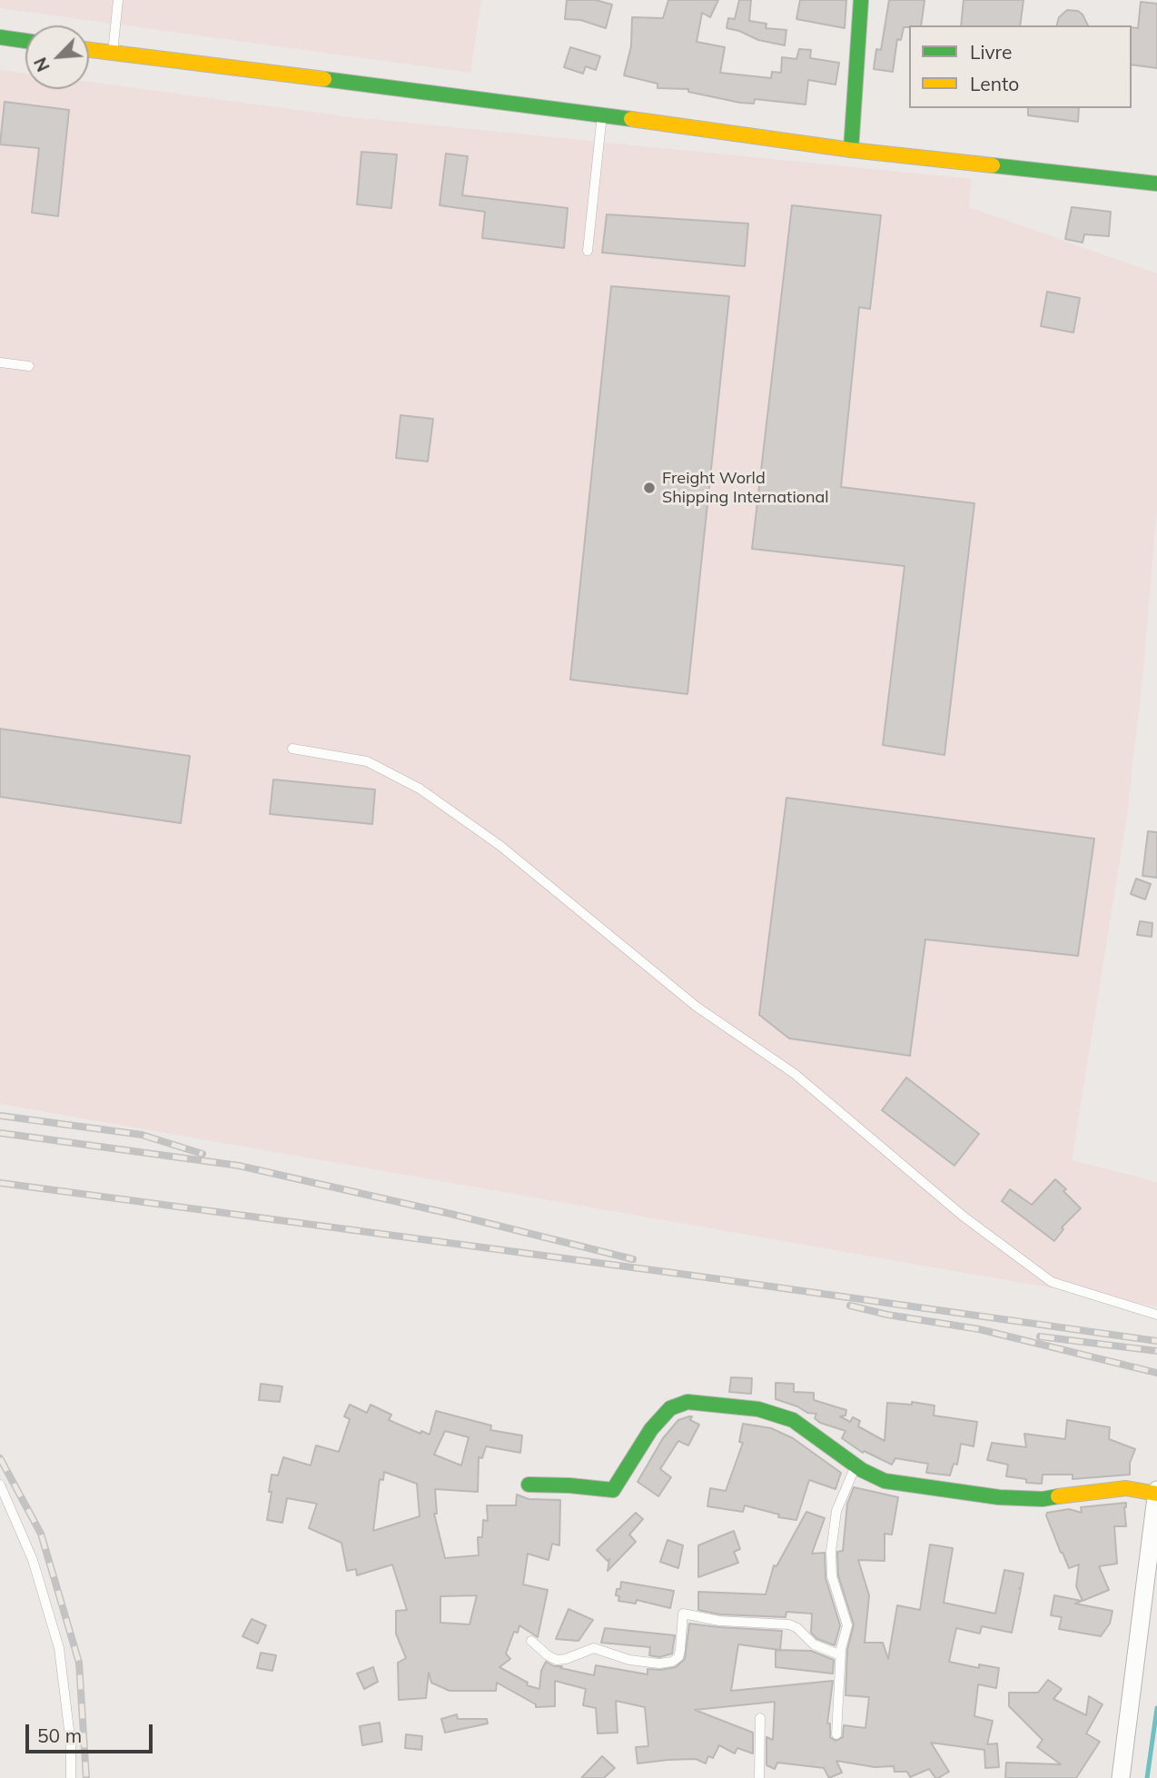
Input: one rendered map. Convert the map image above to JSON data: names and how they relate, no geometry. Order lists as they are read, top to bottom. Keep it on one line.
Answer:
{"places":["Freight World Shipping International"],"legend":["Livre","Lento"],"scale_bar":"50 m","north":"bottom left"}
